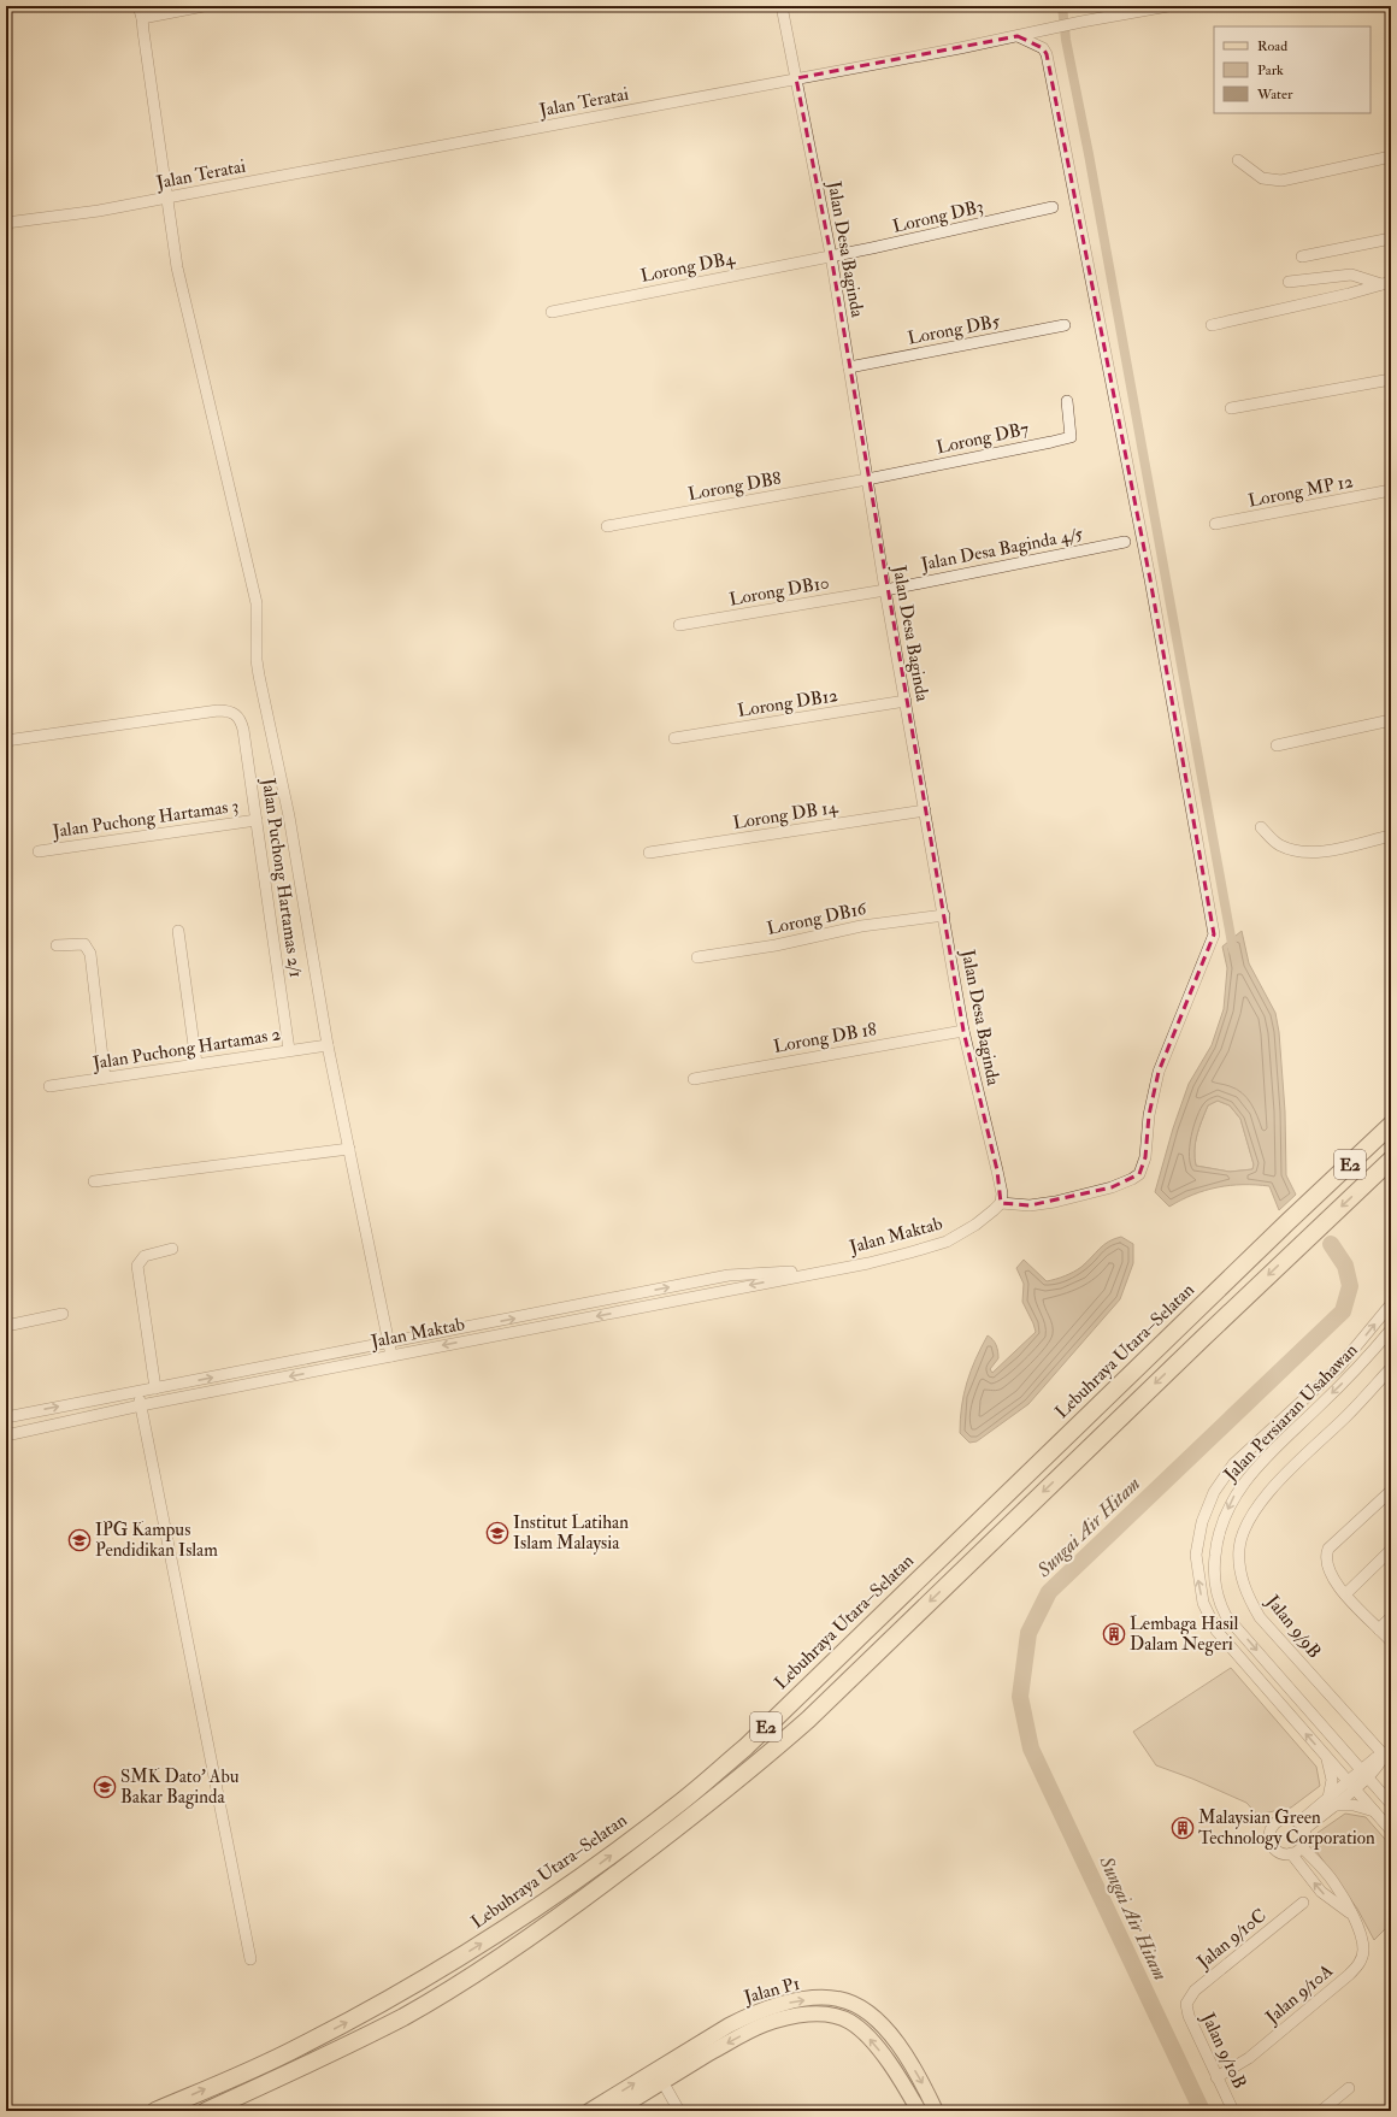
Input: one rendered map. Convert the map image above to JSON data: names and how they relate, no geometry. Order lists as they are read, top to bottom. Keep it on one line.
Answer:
{"streets":{"highway":["E2","Lebuhraya Utara–Selatan"],"main road":["Jalan P1"],"street":["Jalan Teratai","Lorong DB3","Jalan Desa Baginda","Lorong DB4","Lorong DB5","Lorong DB7","Lorong DB8","Lorong MP 12","Jalan Desa Baginda 4/5","Lorong DB10","Lorong DB12","Lorong DB 14","Jalan Puchong Hartamas 3","Jalan Puchong Hartamas 2/1","Lorong DB16","Lorong DB 18","Jalan Puchong Hartamas 2","Jalan Maktab","Jalan Persiaran Usahawan","Jalan 9/9B","Jalan 9/10C","Jalan 9/10A","Jalan 9/10B"]},"crossings":[["Jalan Teratai","Jalan Desa Baginda"],["Lorong DB3","Jalan Desa Baginda"],["Lorong DB3","Lorong DB4"],["Jalan Desa Baginda","Lorong DB4"],["Jalan Desa Baginda","Lorong DB5"],["Jalan Desa Baginda","Lorong DB7"],["Jalan Desa Baginda","Lorong DB8"],["Jalan Desa Baginda","Jalan Desa Baginda 4/5"],["Jalan Desa Baginda","Lorong DB10"],["Jalan Desa Baginda","Lorong DB12"],["Jalan Desa Baginda","Lorong DB 14"],["Jalan Desa Baginda","Lorong DB16"],["Jalan Desa Baginda","Lorong DB 18"],["Jalan Desa Baginda","Jalan Maktab"],["Lorong DB7","Lorong DB8"],["Jalan Desa Baginda 4/5","Lorong DB10"],["Jalan Puchong Hartamas 3","Jalan Puchong Hartamas 2/1"],["Jalan Puchong Hartamas 2/1","Jalan Puchong Hartamas 2"],["Jalan 9/10C","Jalan 9/10B"],["Jalan 9/10A","Jalan 9/10B"]],"water":["Sungai Air Hitam"],"places":{"school or university":["Institut Latihan Islam Malaysia","IPG Kampus Pendidikan Islam","SMK Dato’ Abu Bakar Baginda"],"building":["Lembaga Hasil Dalam Negeri","Malaysian Green Technology Corporation"]},"legend":["Road","Park","Water"]}
